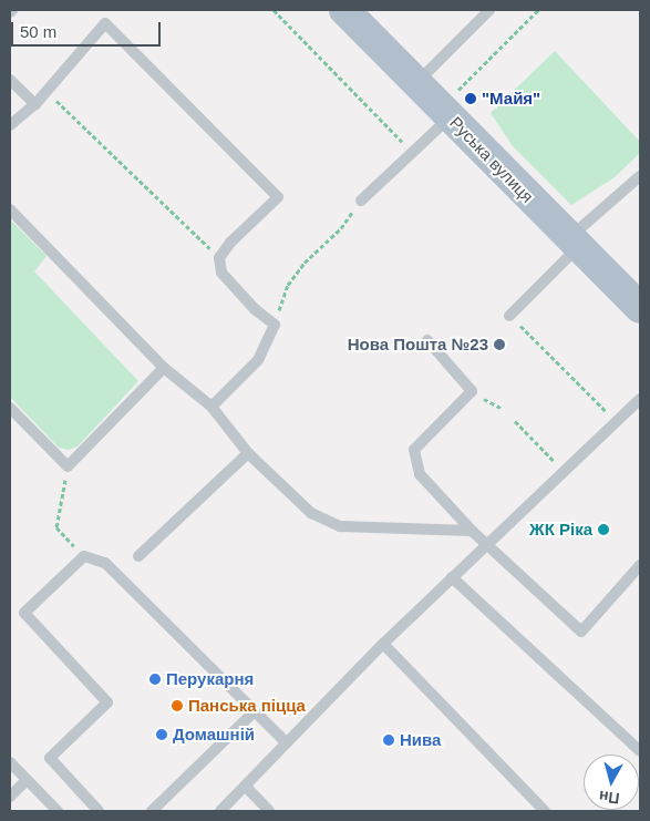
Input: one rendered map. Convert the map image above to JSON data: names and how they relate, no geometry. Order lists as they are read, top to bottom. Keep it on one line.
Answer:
{"streets":{"main road":["Руська вулиця"]},"places":["\"Майя\"","Нова Пошта №23","ЖК Ріка","Перукарня","Панська пiцца","Домашній","Нива"],"scale_bar":"50 m","north":"bottom"}
